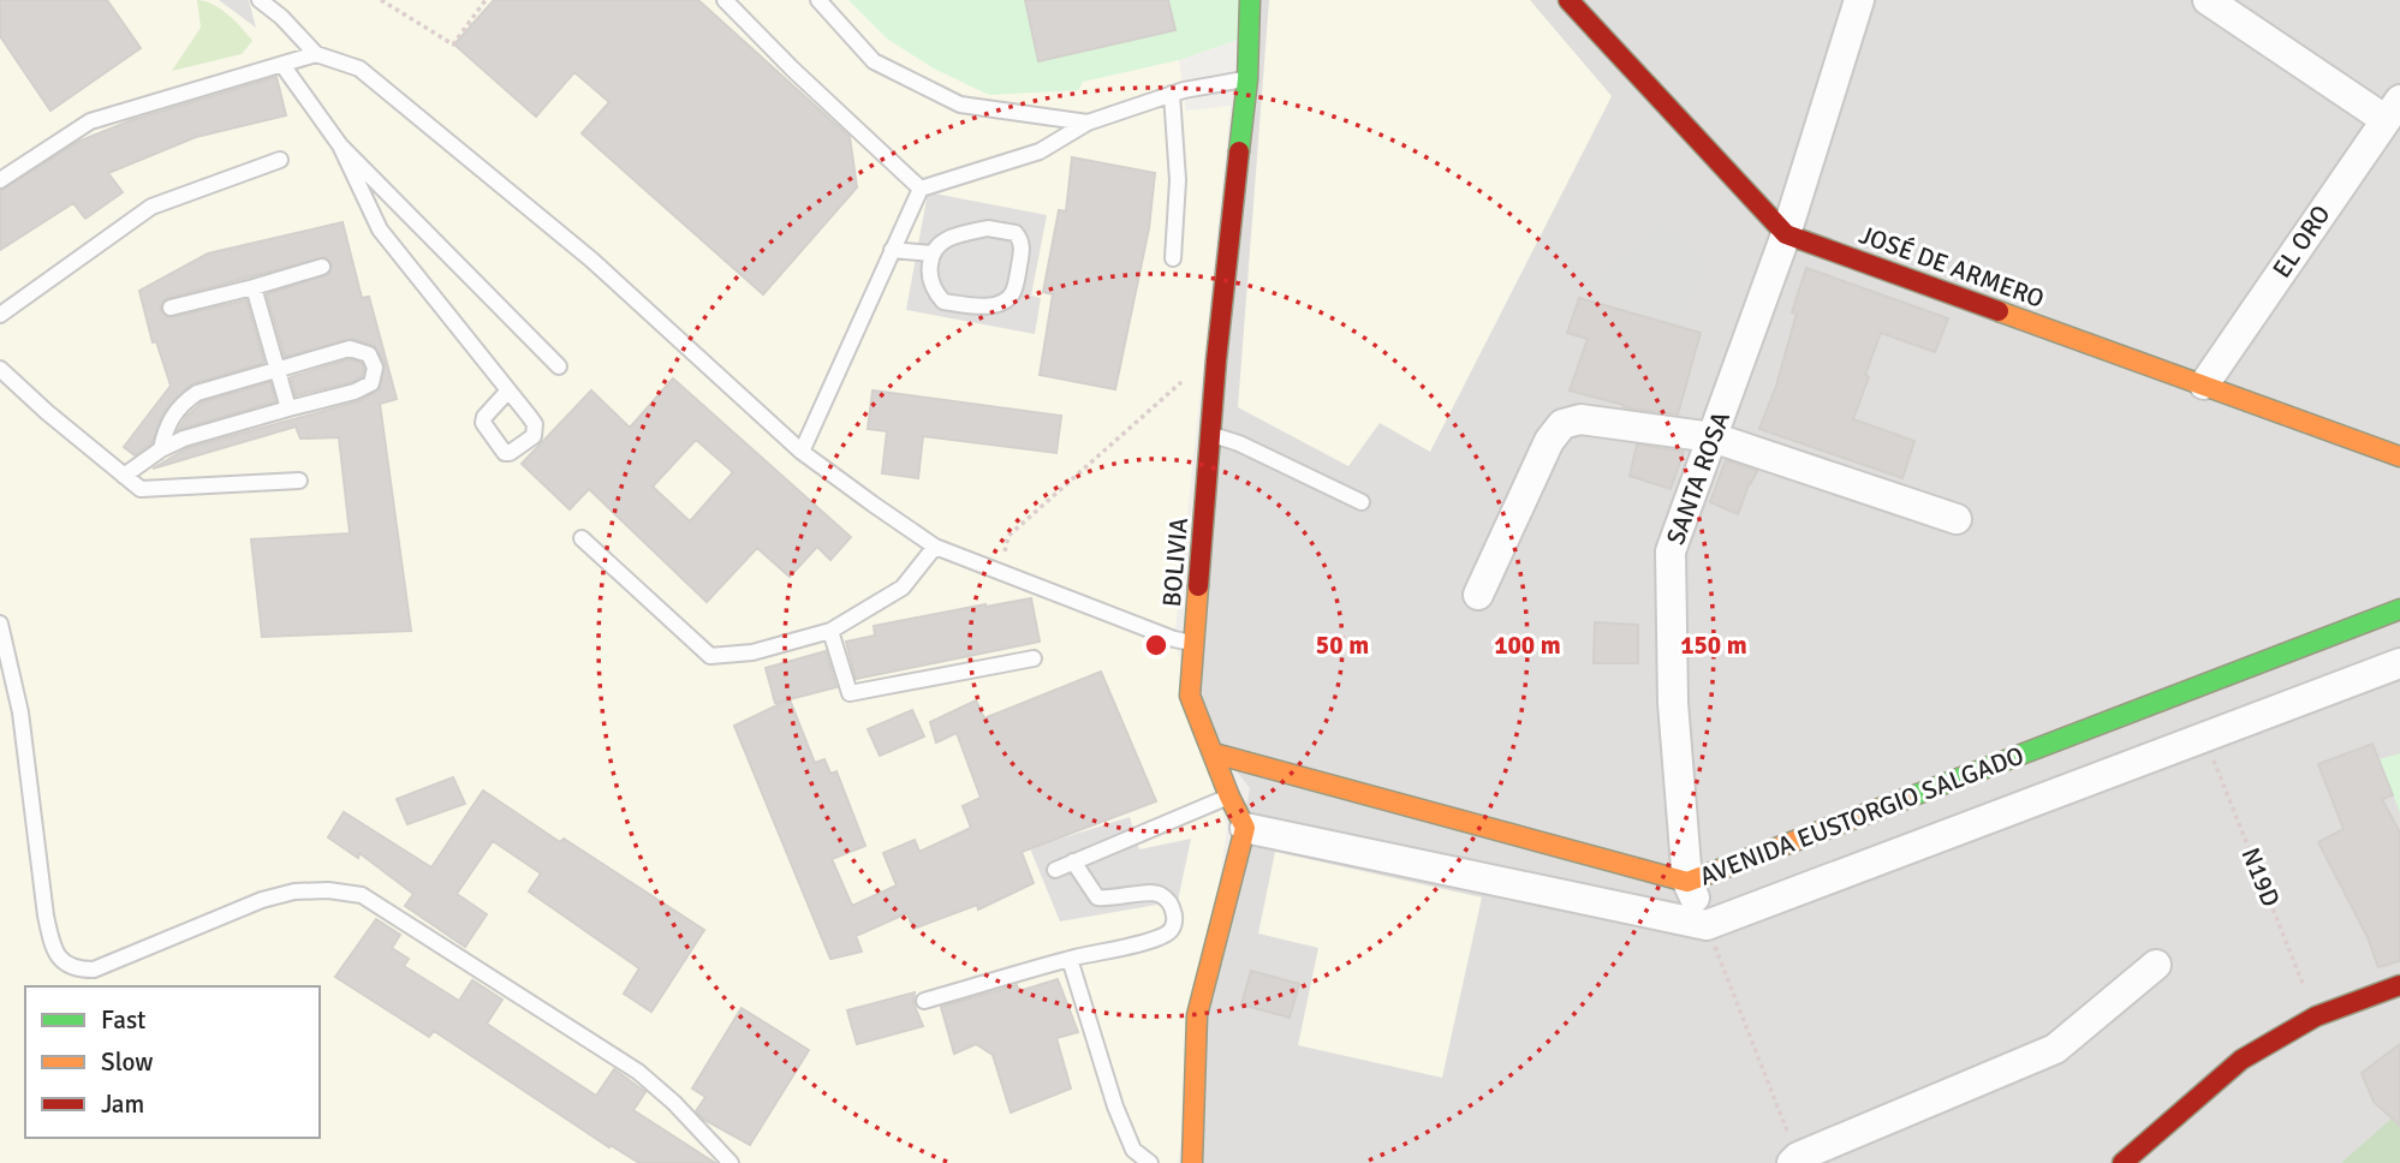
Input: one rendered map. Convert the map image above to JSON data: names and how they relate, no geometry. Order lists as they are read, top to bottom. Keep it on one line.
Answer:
{"streets":{"street":["EL ORO","JOSÉ DE ARMERO","SANTA ROSA","BOLIVIA","AVENIDA EUSTORGIO SALGADO"],"path":["N19D"]},"crossings":[["EL ORO","JOSÉ DE ARMERO"],["JOSÉ DE ARMERO","SANTA ROSA"],["SANTA ROSA","AVENIDA EUSTORGIO SALGADO"],["BOLIVIA","AVENIDA EUSTORGIO SALGADO"],["AVENIDA EUSTORGIO SALGADO","N19D"]],"legend":["Fast","Slow","Jam"],"rings":["50 m","100 m","150 m"]}
